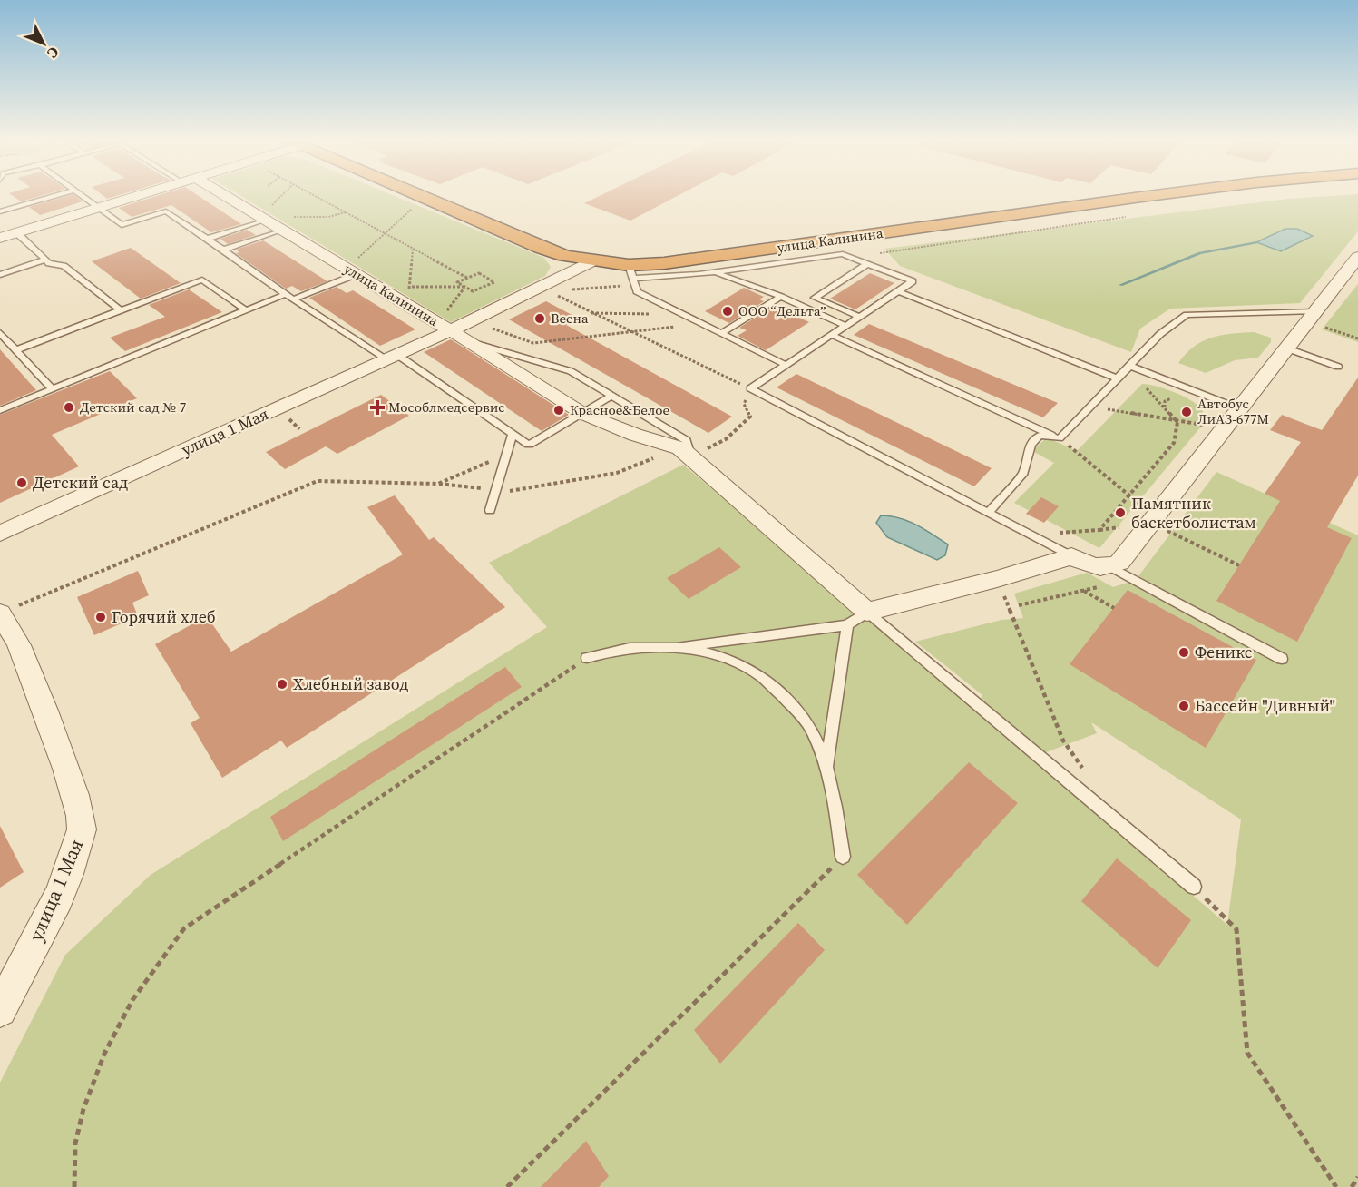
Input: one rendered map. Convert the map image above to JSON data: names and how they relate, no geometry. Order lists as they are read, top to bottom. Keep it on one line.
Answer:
{"streets":{"highway":["улица Калинина"],"street":["улица 1 Мая"]},"crossings":[["улица Калинина","улица 1 Мая"]],"places":{"other":["ООО “Дельта”","Весна","Детский сад № 7","Красное&Белое","Автобус ЛиАЗ-677М","Детский сад","Памятник баскетболистам","Горячий хлеб","Феникс","Хлебный завод","Бассейн \"Дивный\""],"health":["Мособлмедсервис"]},"north":"bottom right"}
